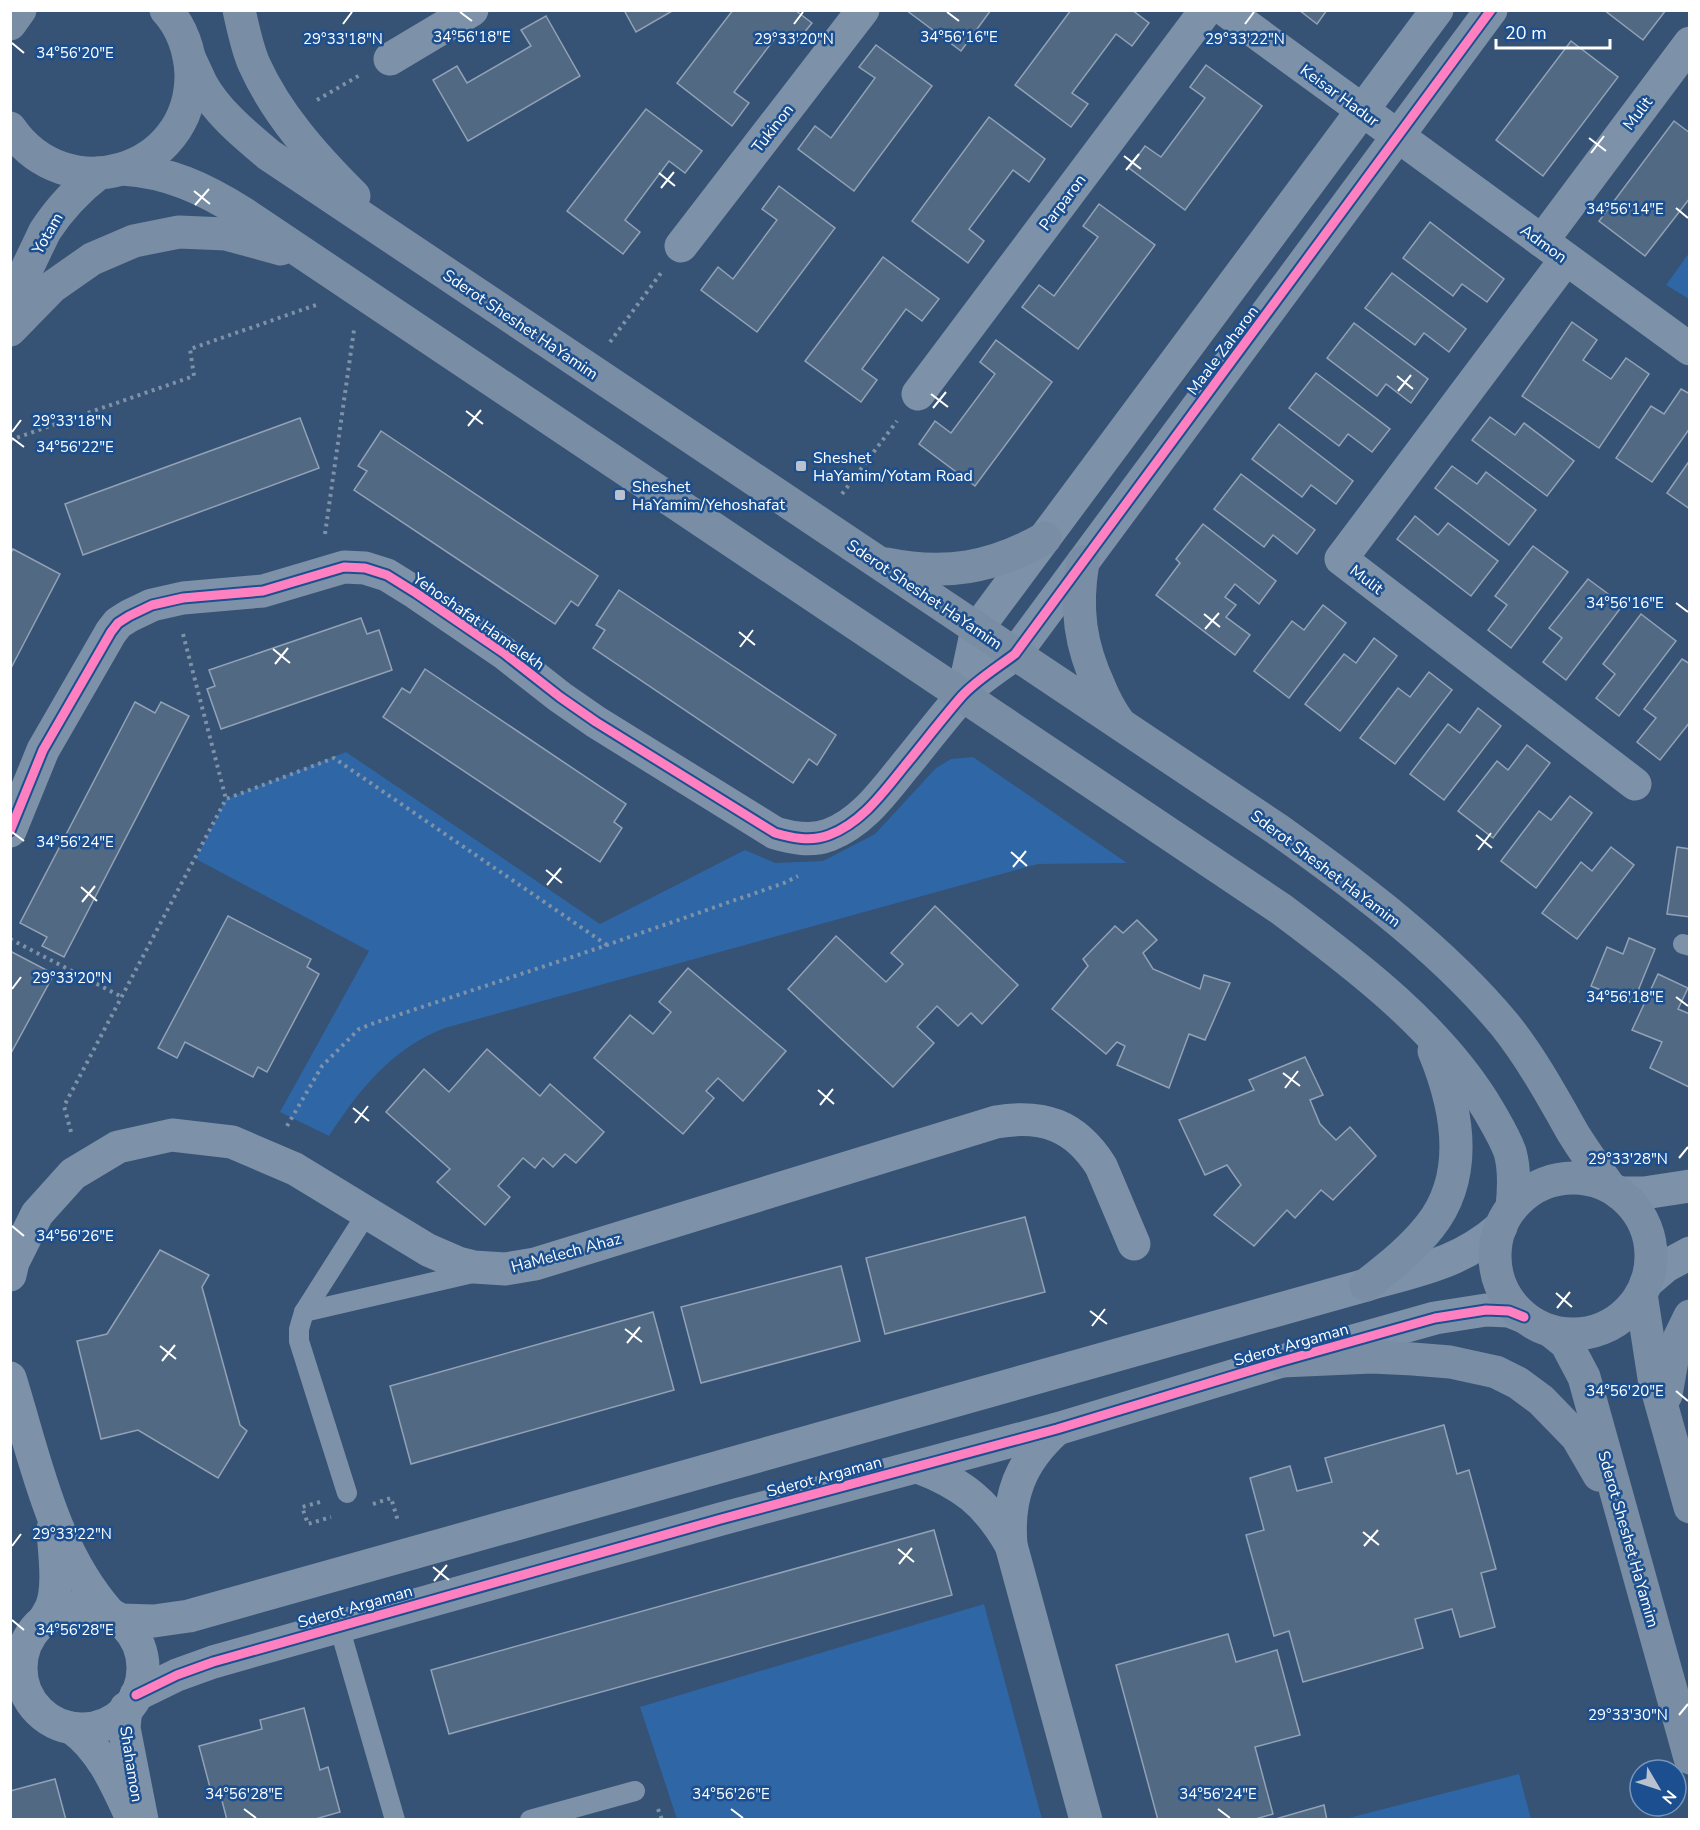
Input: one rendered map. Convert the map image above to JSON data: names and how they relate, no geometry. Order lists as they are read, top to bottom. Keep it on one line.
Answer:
{"streets":{"main road":["Yotam","Sderot Sheshet HaYamim"],"street":["Keisar Hadur","Mulit","Tukinon","Parparon","Admon","Maale Zaharon","Yehoshafat Hamelekh","HaMelech Ahaz","Sderot Argaman","Shahamon"]},"crossings":[["Keisar Hadur","Admon"],["Keisar Hadur","Maale Zaharon"],["Mulit","Admon"],["Yotam","Sderot Sheshet HaYamim"],["Admon","Maale Zaharon"],["Sderot Sheshet HaYamim","Maale Zaharon"],["Sderot Sheshet HaYamim","Sderot Argaman"],["Maale Zaharon","Yehoshafat Hamelekh"],["Sderot Argaman","Shahamon"]],"places":{"transit":["Sheshet HaYamim/Yotam Road","Sheshet HaYamim/Yehoshafat"]},"scale_bar":"20 m","north":"bottom right","coordinates":["34°56'18\"E","34°56'16\"E","29°33'18\"N","29°33'20\"N","29°33'22\"N","34°56'20\"E","34°56'14\"E","34°56'22\"E","34°56'24\"E","29°33'28\"N","34°56'26\"E","34°56'28\"E","29°33'30\"N"]}
